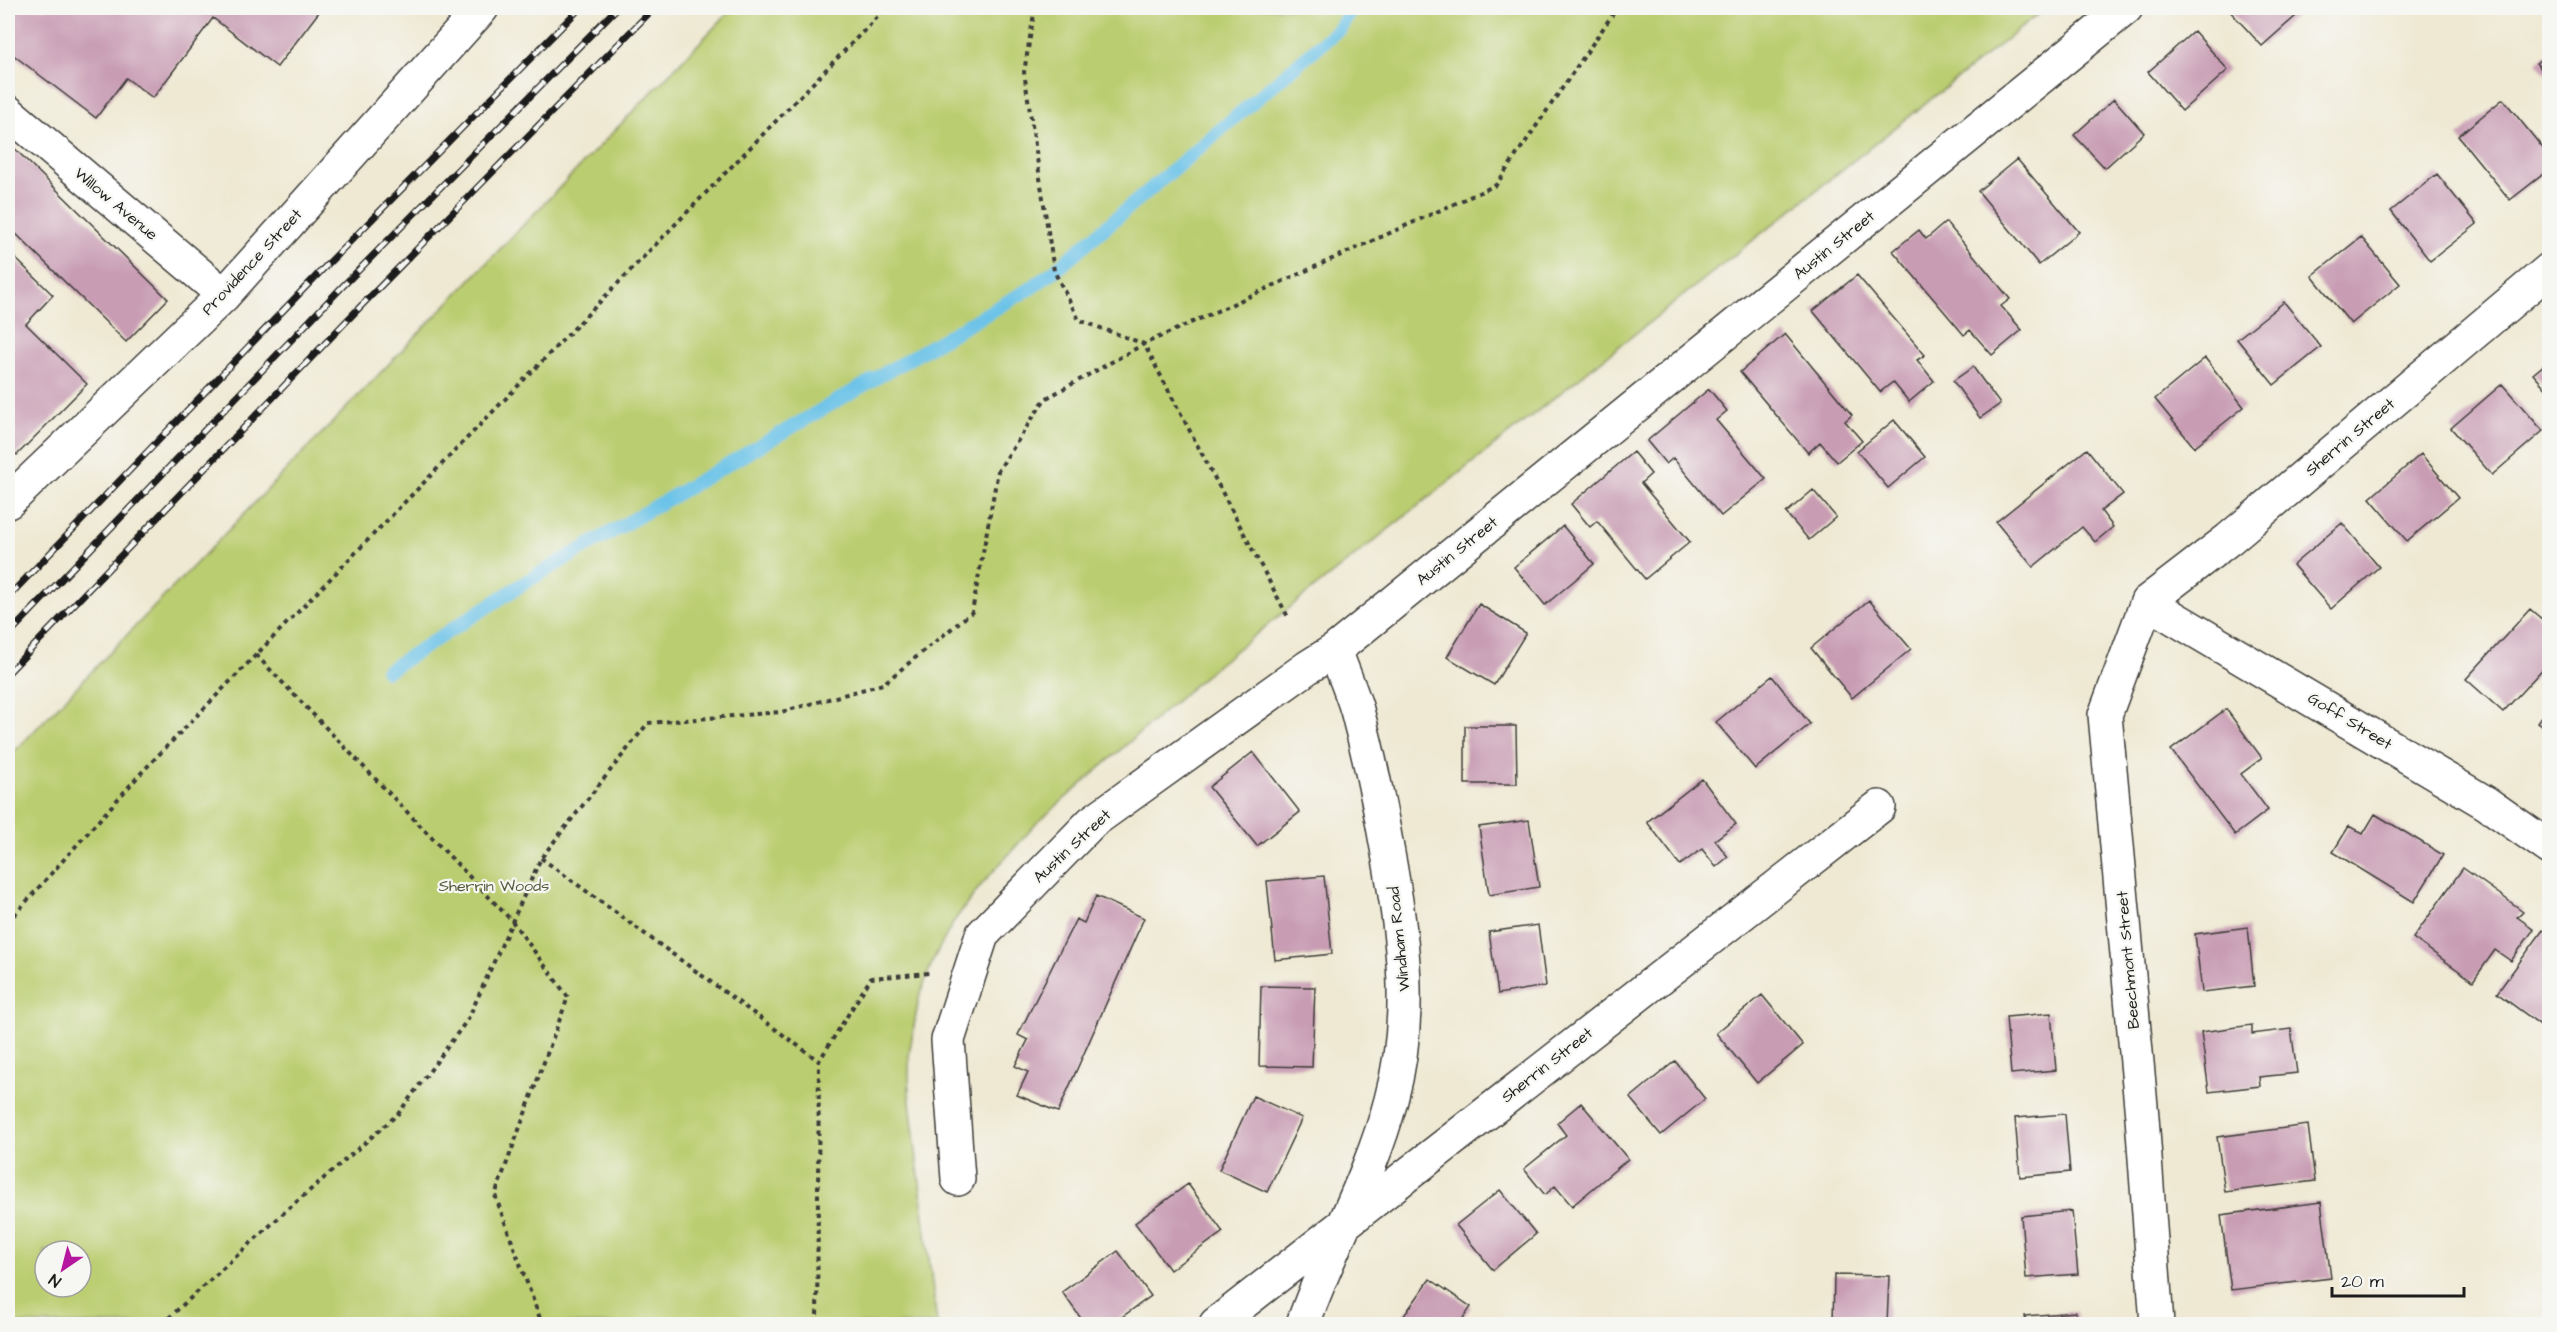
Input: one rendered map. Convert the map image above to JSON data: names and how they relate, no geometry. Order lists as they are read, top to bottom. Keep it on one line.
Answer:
{"streets":{"street":["Willow Avenue","Austin Street","Providence Street","Sherrin Street","Goff Street","Windham Road","Beechmont Street"]},"crossings":[["Willow Avenue","Providence Street"],["Austin Street","Windham Road"],["Sherrin Street","Goff Street"],["Sherrin Street","Windham Road"],["Sherrin Street","Beechmont Street"],["Goff Street","Beechmont Street"]],"parks":["Sherrin Woods"],"scale_bar":"20 m","north":"bottom left"}
